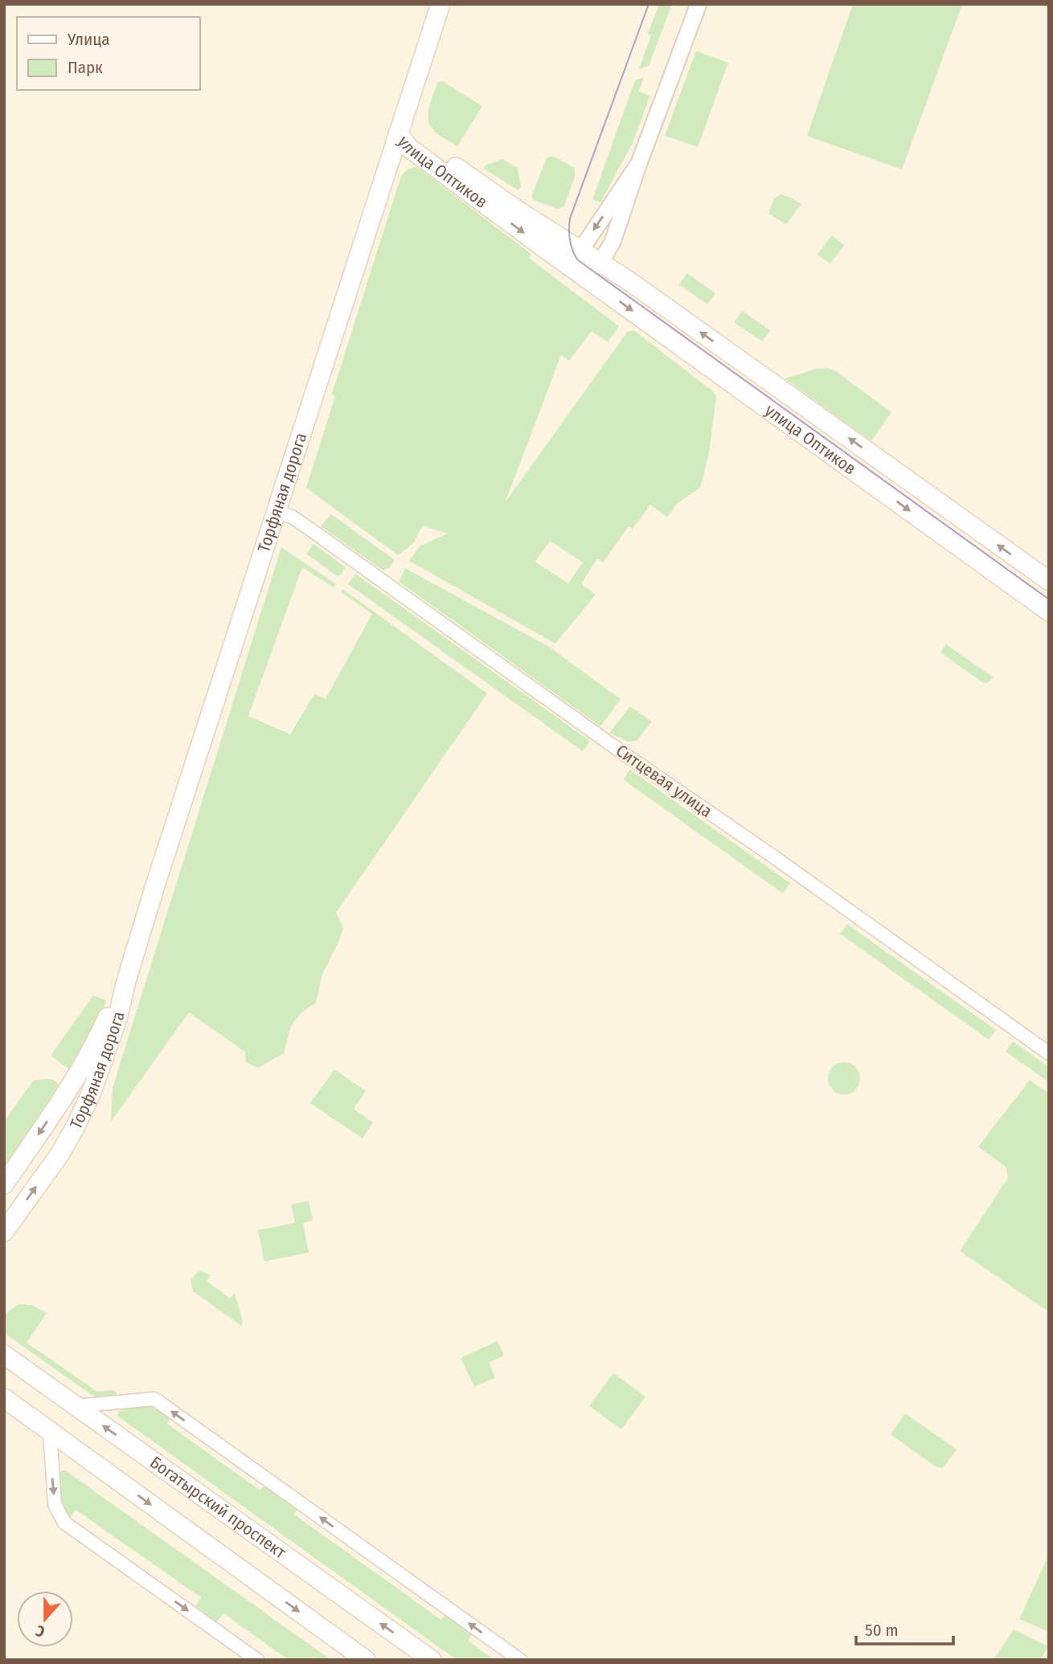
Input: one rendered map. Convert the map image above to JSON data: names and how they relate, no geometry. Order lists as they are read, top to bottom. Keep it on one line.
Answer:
{"streets":{"main road":["улица Оптиков","Торфяная дорога","Богатырский проспект"],"street":["Ситцевая улица"]},"crossings":[["улица Оптиков","Торфяная дорога"],["Торфяная дорога","Ситцевая улица"]],"legend":["Улица","Парк"],"scale_bar":"50 m","north":"bottom"}
